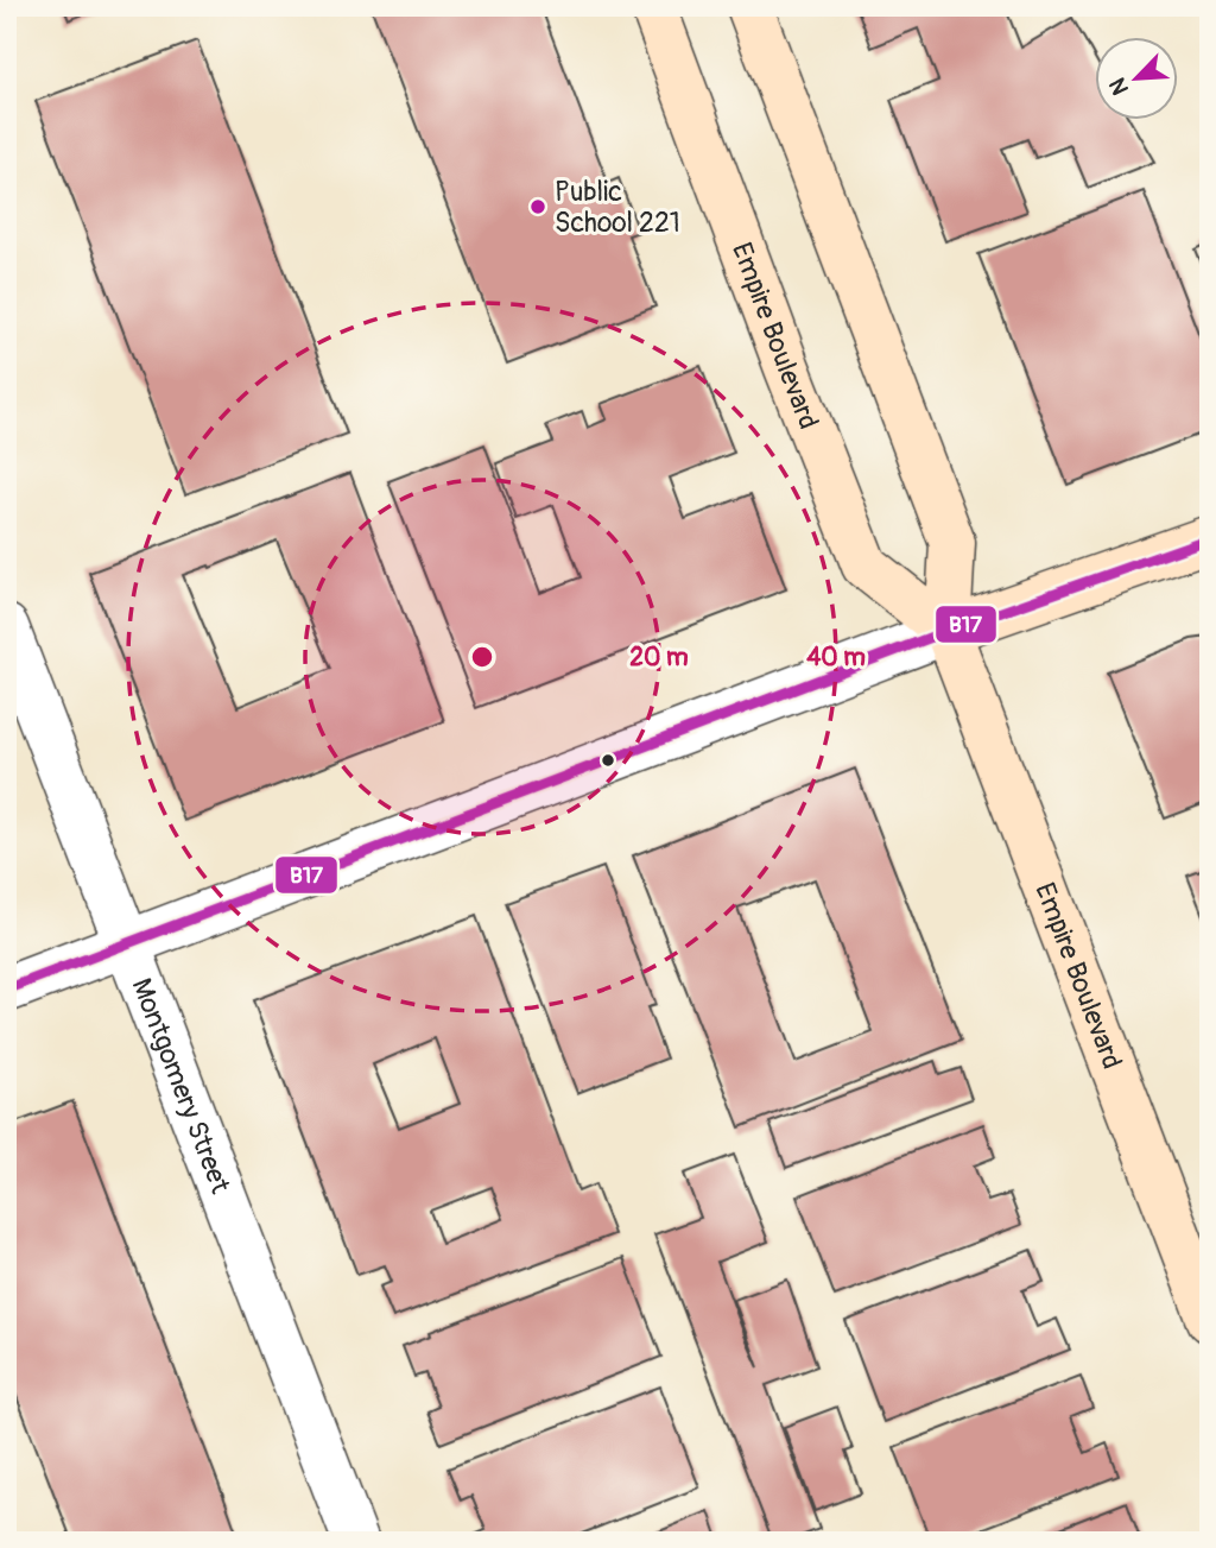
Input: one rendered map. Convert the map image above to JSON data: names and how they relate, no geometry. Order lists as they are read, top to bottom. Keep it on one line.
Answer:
{"streets":{"main road":["Empire Boulevard"],"street":["Montgomery Street"]},"places":["Public School 221"],"lines":["transit line B17"],"north":"bottom left","rings":["20 m","40 m"]}
